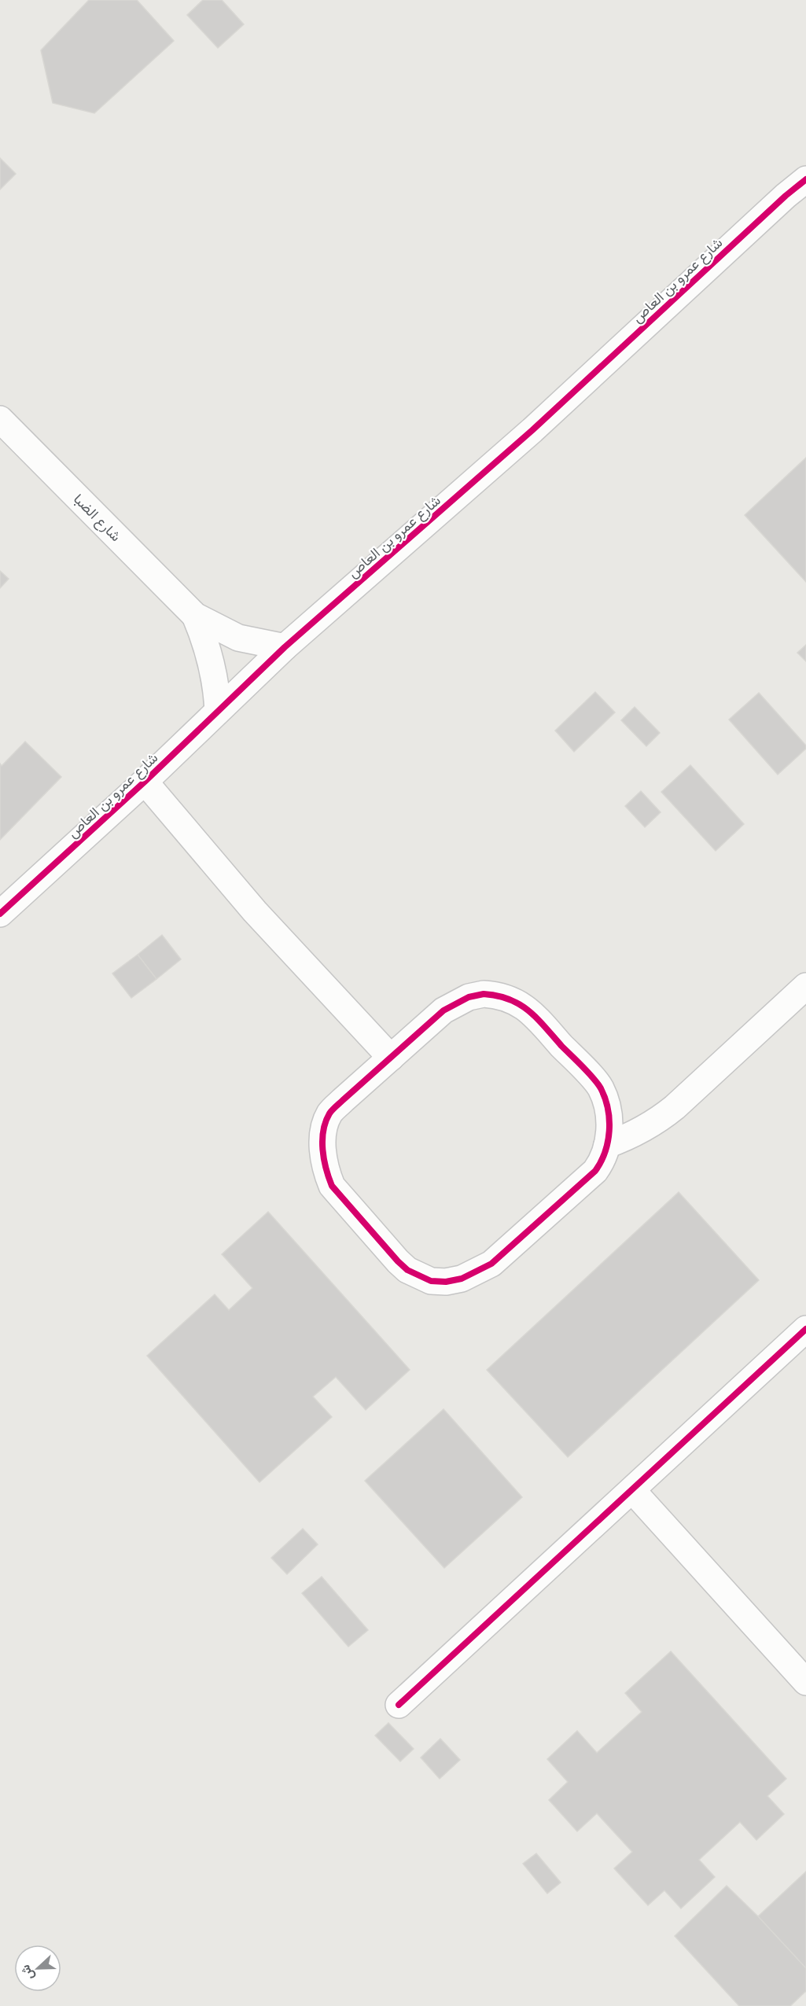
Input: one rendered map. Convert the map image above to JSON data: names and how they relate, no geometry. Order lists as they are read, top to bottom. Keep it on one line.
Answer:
{"streets":{"street":["شارع عمرو بن العاص","شارع الضبا"]},"crossings":[["شارع عمرو بن العاص","شارع الضبا"]],"north":"left"}
